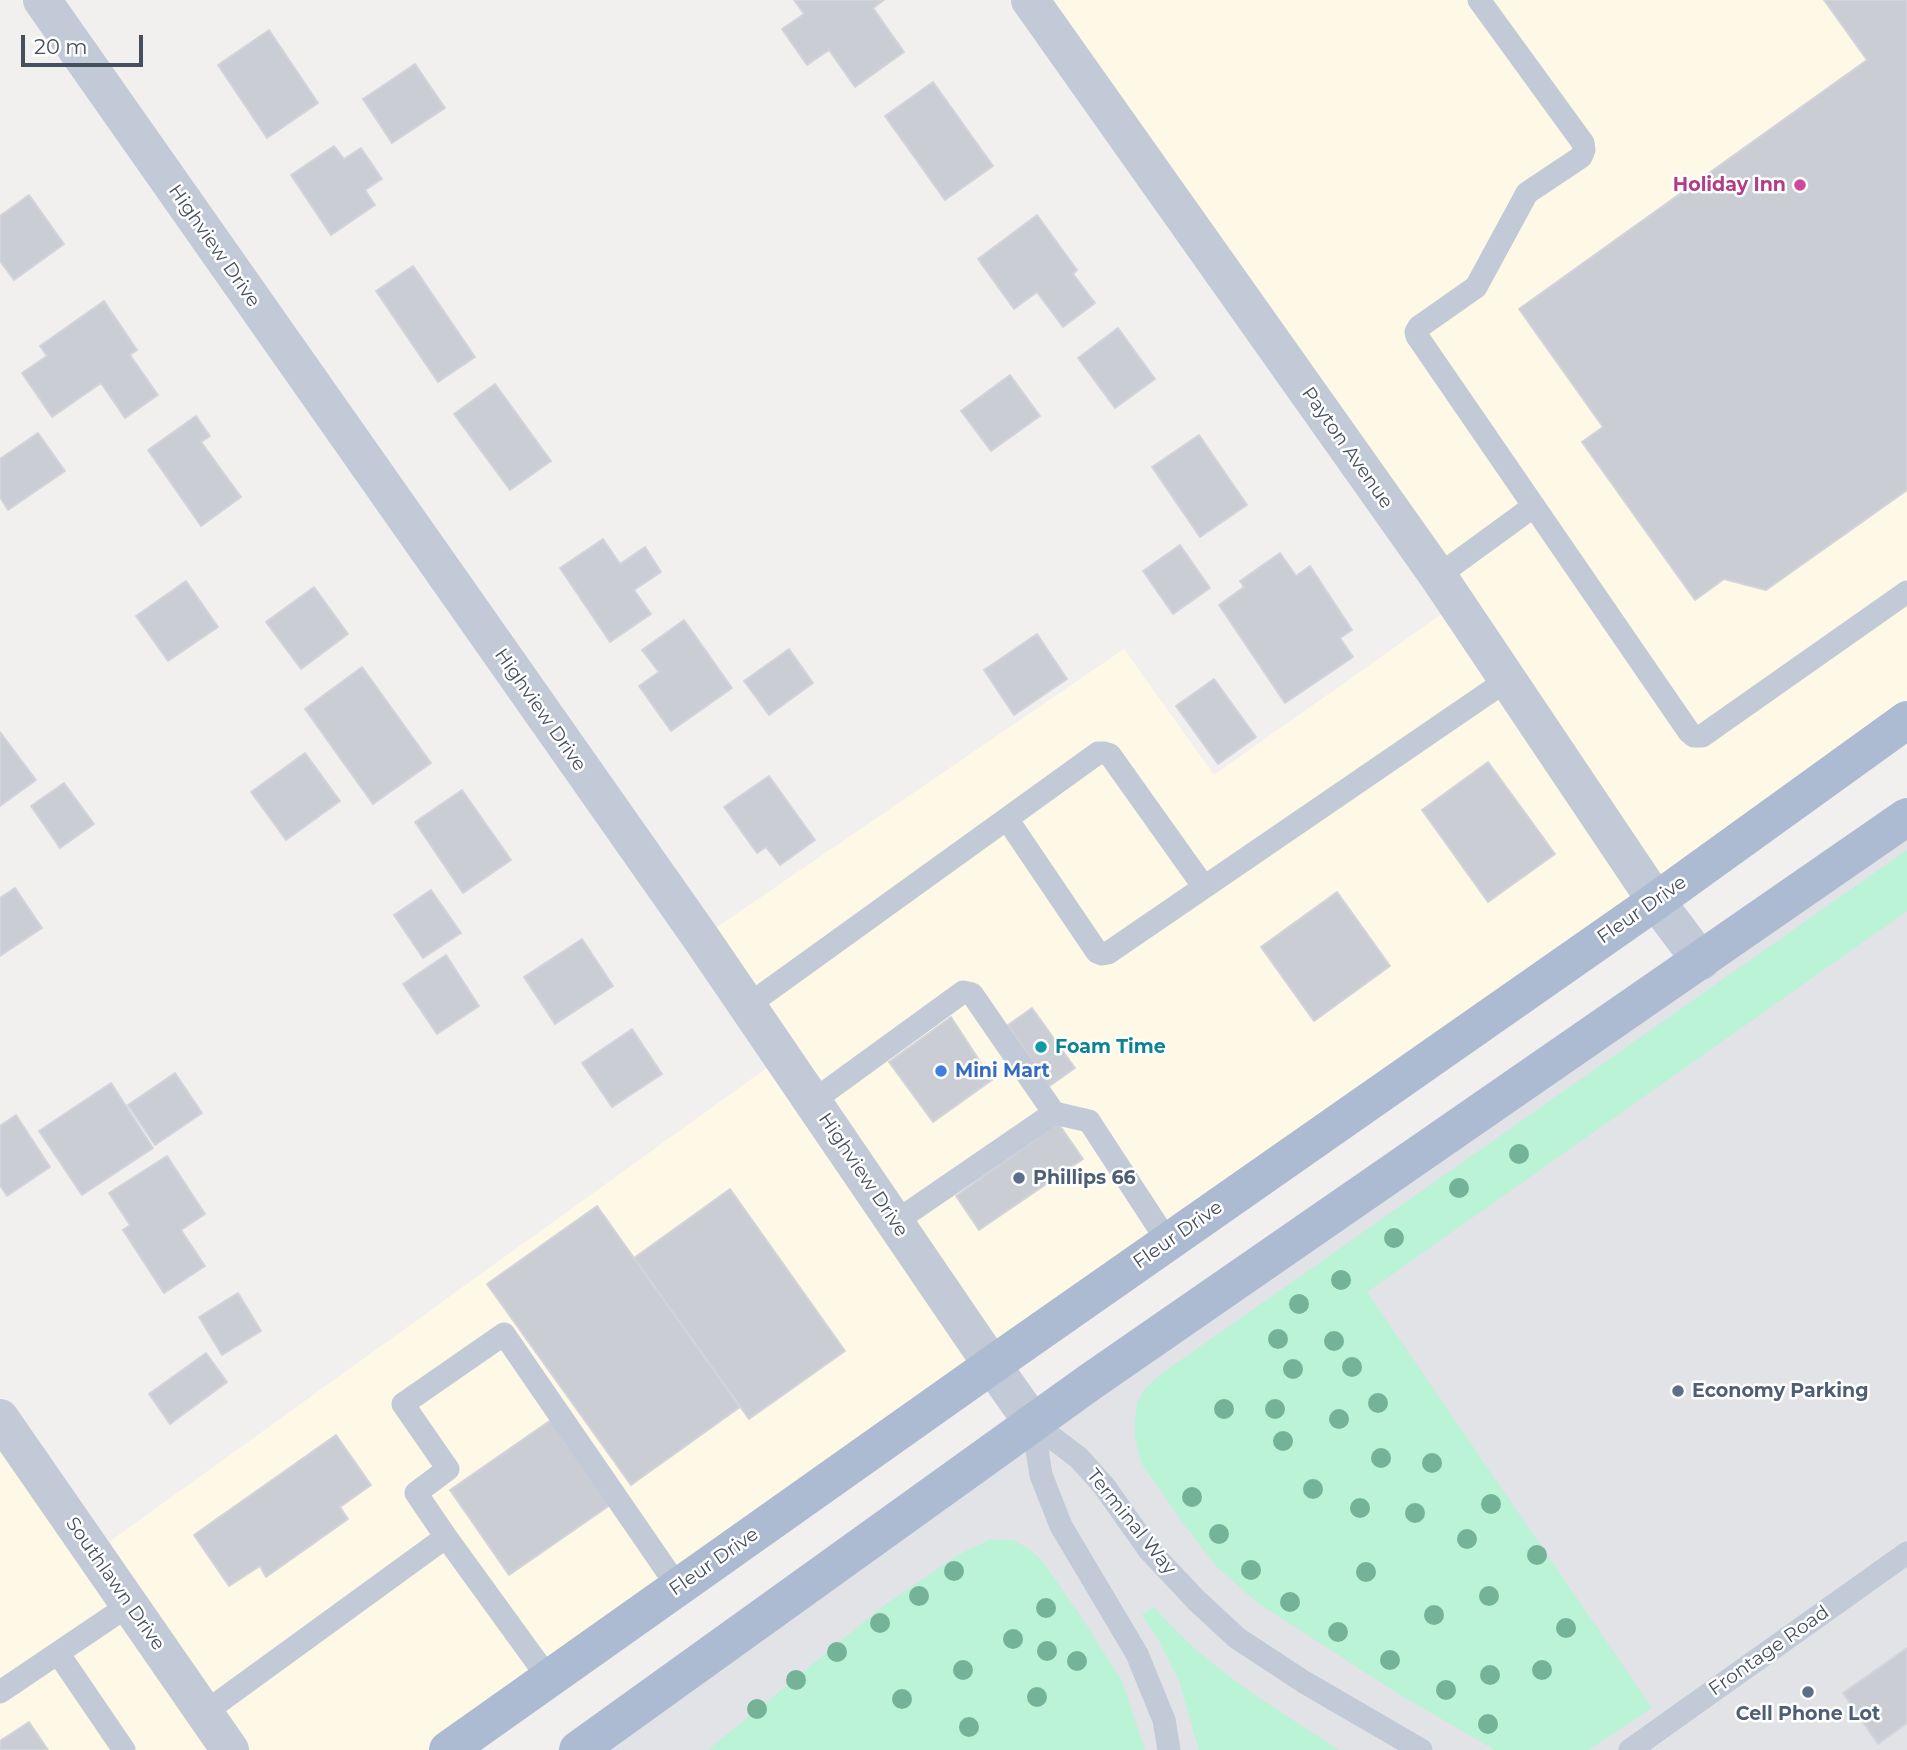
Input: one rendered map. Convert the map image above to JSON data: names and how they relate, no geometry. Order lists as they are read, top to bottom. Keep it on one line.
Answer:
{"streets":{"main road":["Fleur Drive"],"street":["Highview Drive","Payton Avenue","Southlawn Drive"],"lane":["Terminal Way","Frontage Road"]},"crossings":[["Highview Drive","Fleur Drive"],["Highview Drive","Terminal Way"],["Payton Avenue","Fleur Drive"]],"places":["Holiday Inn","Foam Time","Mini Mart","Phillips 66","Economy Parking","Cell Phone Lot"],"scale_bar":"20 m"}
